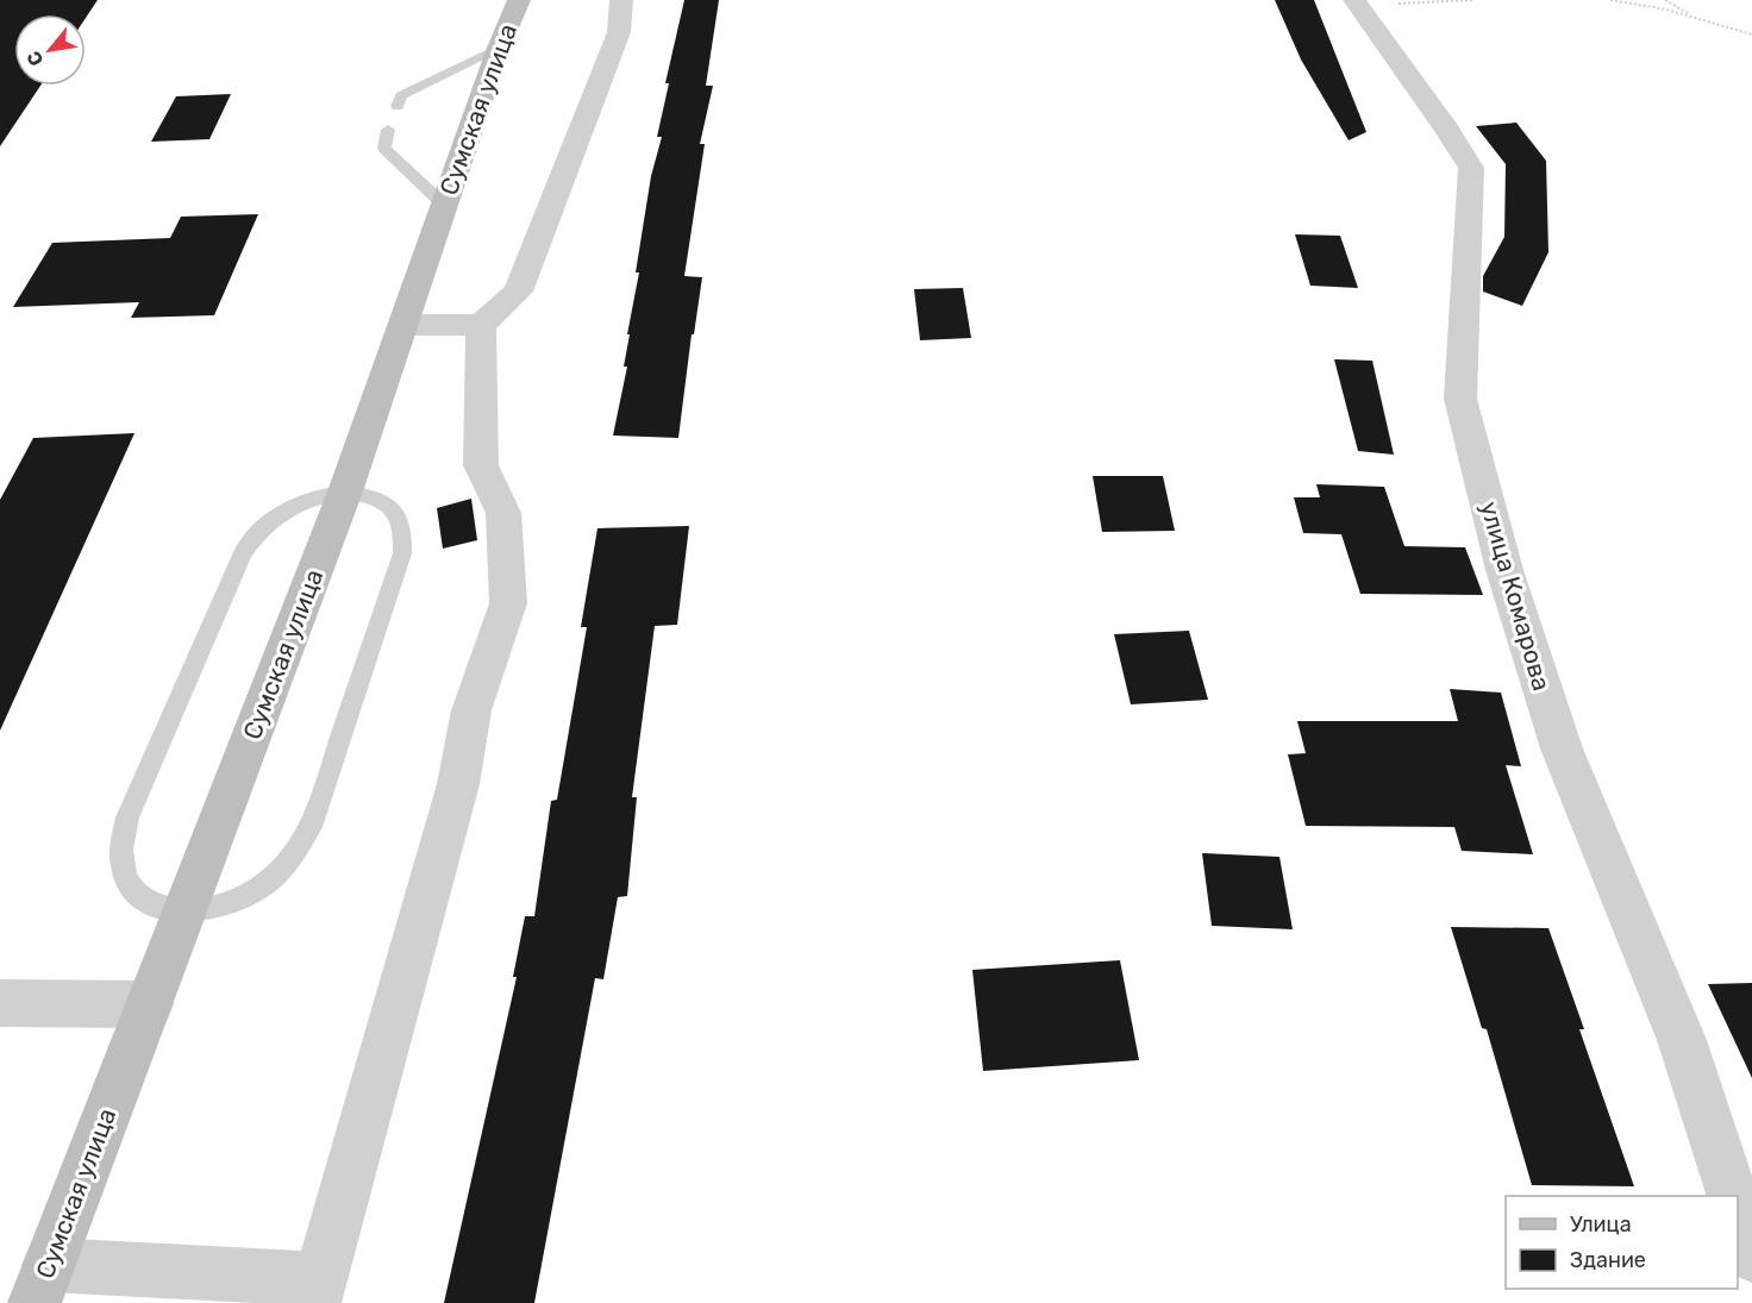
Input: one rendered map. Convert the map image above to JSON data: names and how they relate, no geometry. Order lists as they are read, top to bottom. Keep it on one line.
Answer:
{"streets":{"main road":["Сумская улица"],"street":["улица Комарова"]},"legend":["Улица","Здание"],"north":"bottom left"}
